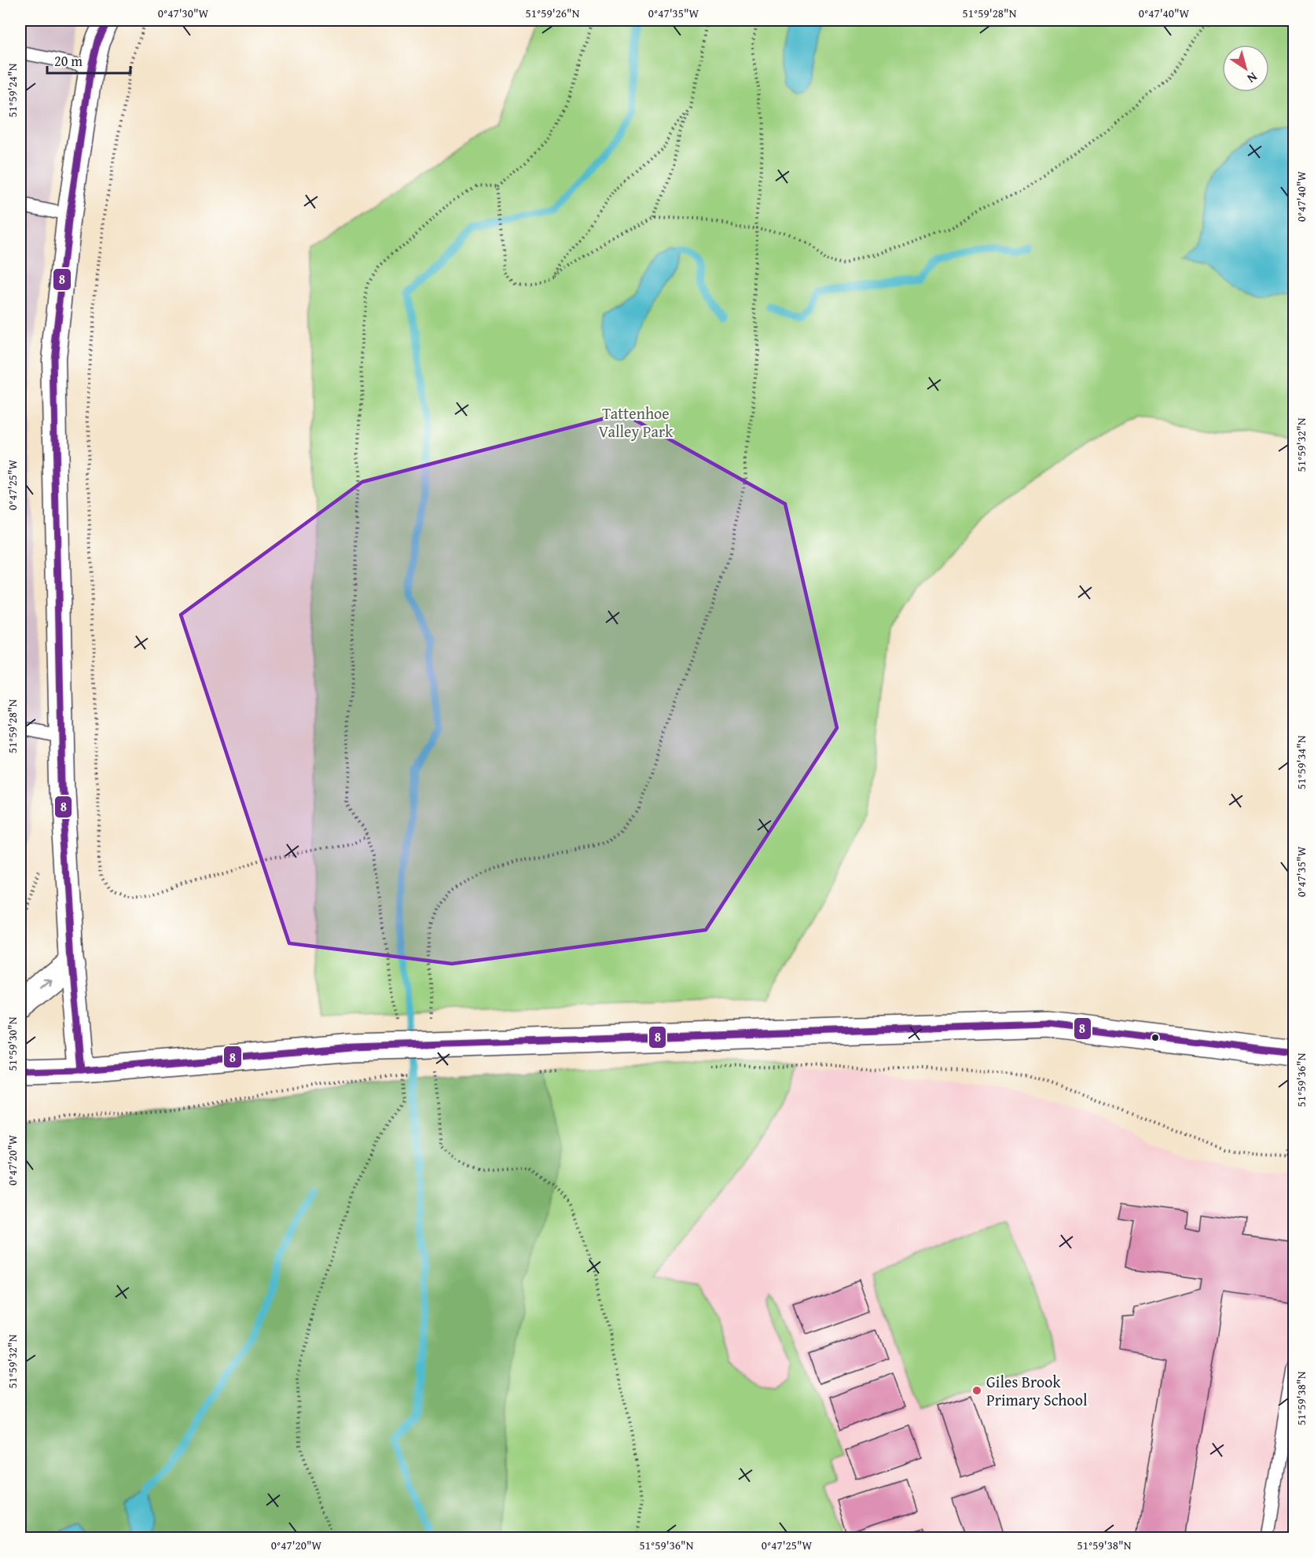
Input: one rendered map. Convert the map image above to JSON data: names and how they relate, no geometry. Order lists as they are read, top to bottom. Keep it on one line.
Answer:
{"parks":["Tattenhoe Valley Park"],"places":["Giles Brook Primary School"],"lines":["transit line 8"],"scale_bar":"20 m","north":"bottom right","coordinates":["0°47'30\"W","51°59'26\"N","0°47'35\"W","51°59'28\"N","0°47'40\"W","51°59'24\"N","51°59'32\"N","0°47'25\"W","51°59'34\"N","51°59'30\"N","51°59'36\"N","0°47'20\"W","51°59'38\"N"]}
